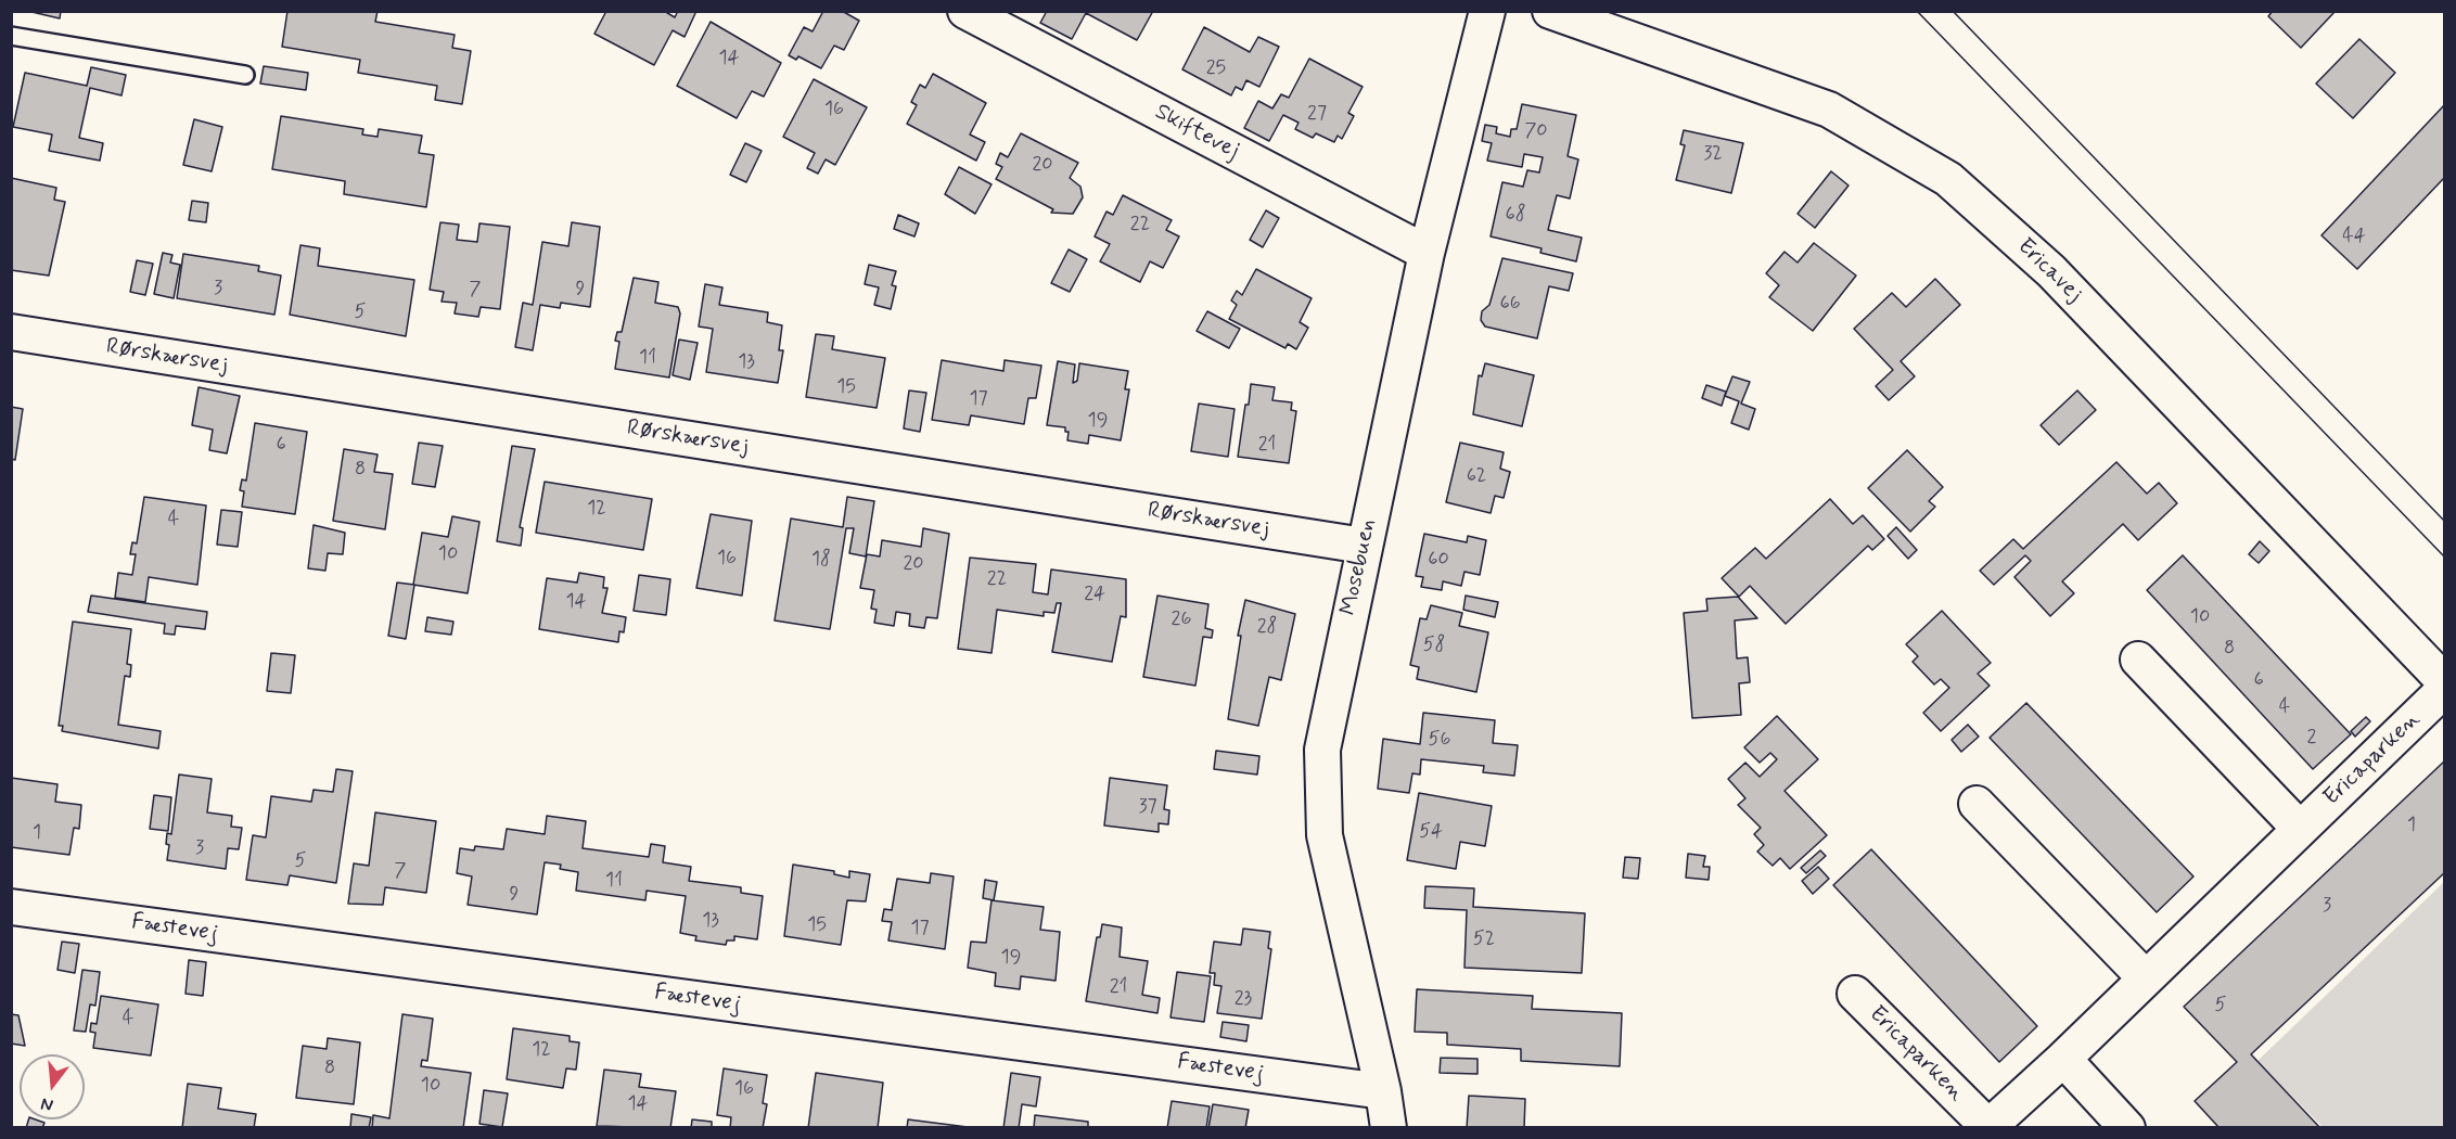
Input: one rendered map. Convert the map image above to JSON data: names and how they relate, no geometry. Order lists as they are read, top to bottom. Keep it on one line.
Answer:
{"streets":{"street":["Skiftevej","Ericavej","Rørskærsvej","Mosebuen","Ericaparken","Fæstevej"]},"crossings":[["Skiftevej","Mosebuen"],["Rørskærsvej","Mosebuen"],["Mosebuen","Fæstevej"]],"house_numbers":["14","25","16","27","70","32","20","68","22","44","3","7","9","66","5","11","13","15","17","19","6","21","8","62","12","4","10","16","18","60","20","22","24","14","10","26","28","58","8","6","4","2","56","37","1","54","1","3","5","7","11","9","3","13","15","17","52","19","21","23","5","4","12","8","10","16","14"],"north":"bottom"}
